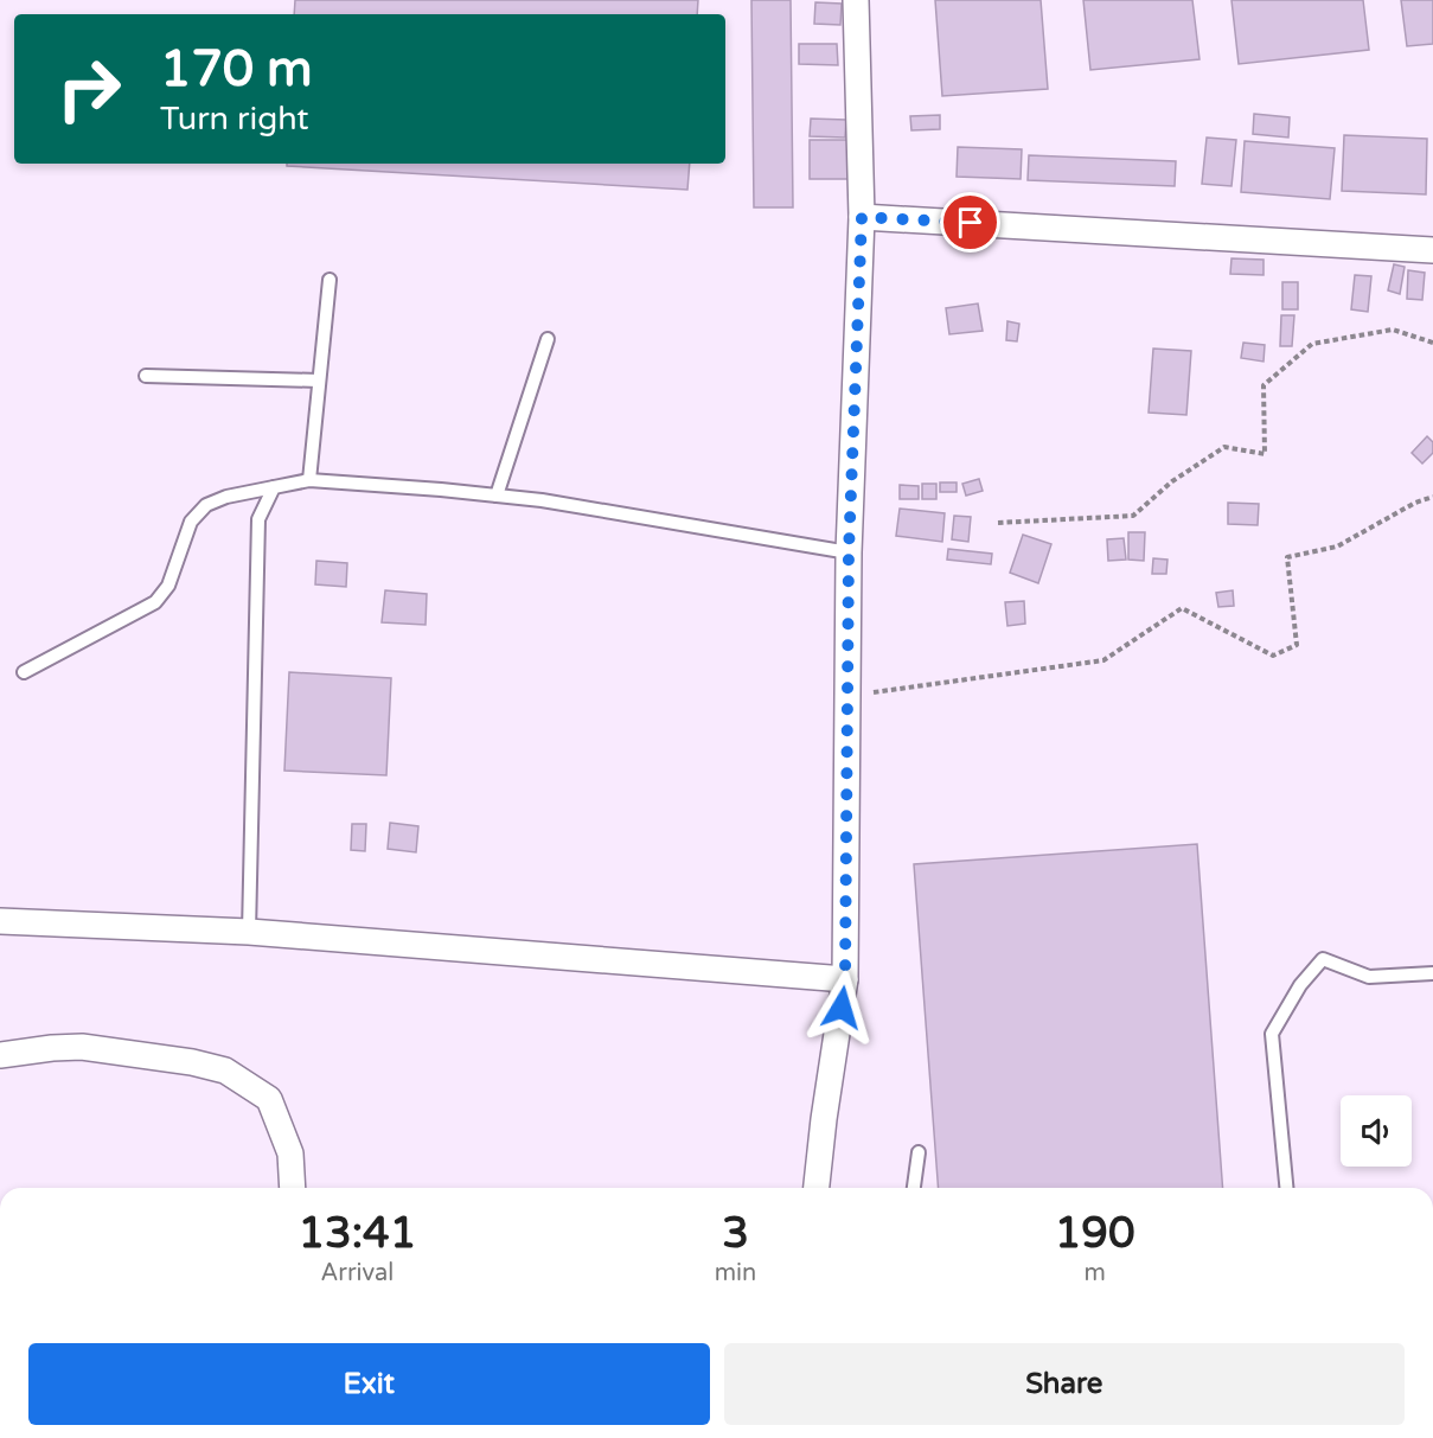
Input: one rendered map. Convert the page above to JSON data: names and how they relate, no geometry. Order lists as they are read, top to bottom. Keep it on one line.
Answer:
{"page":{"turn":["170 m","Turn right"],"eta":["13:41","Arrival","3","min","190","m"],"buttons":["Exit","Share"]}}
